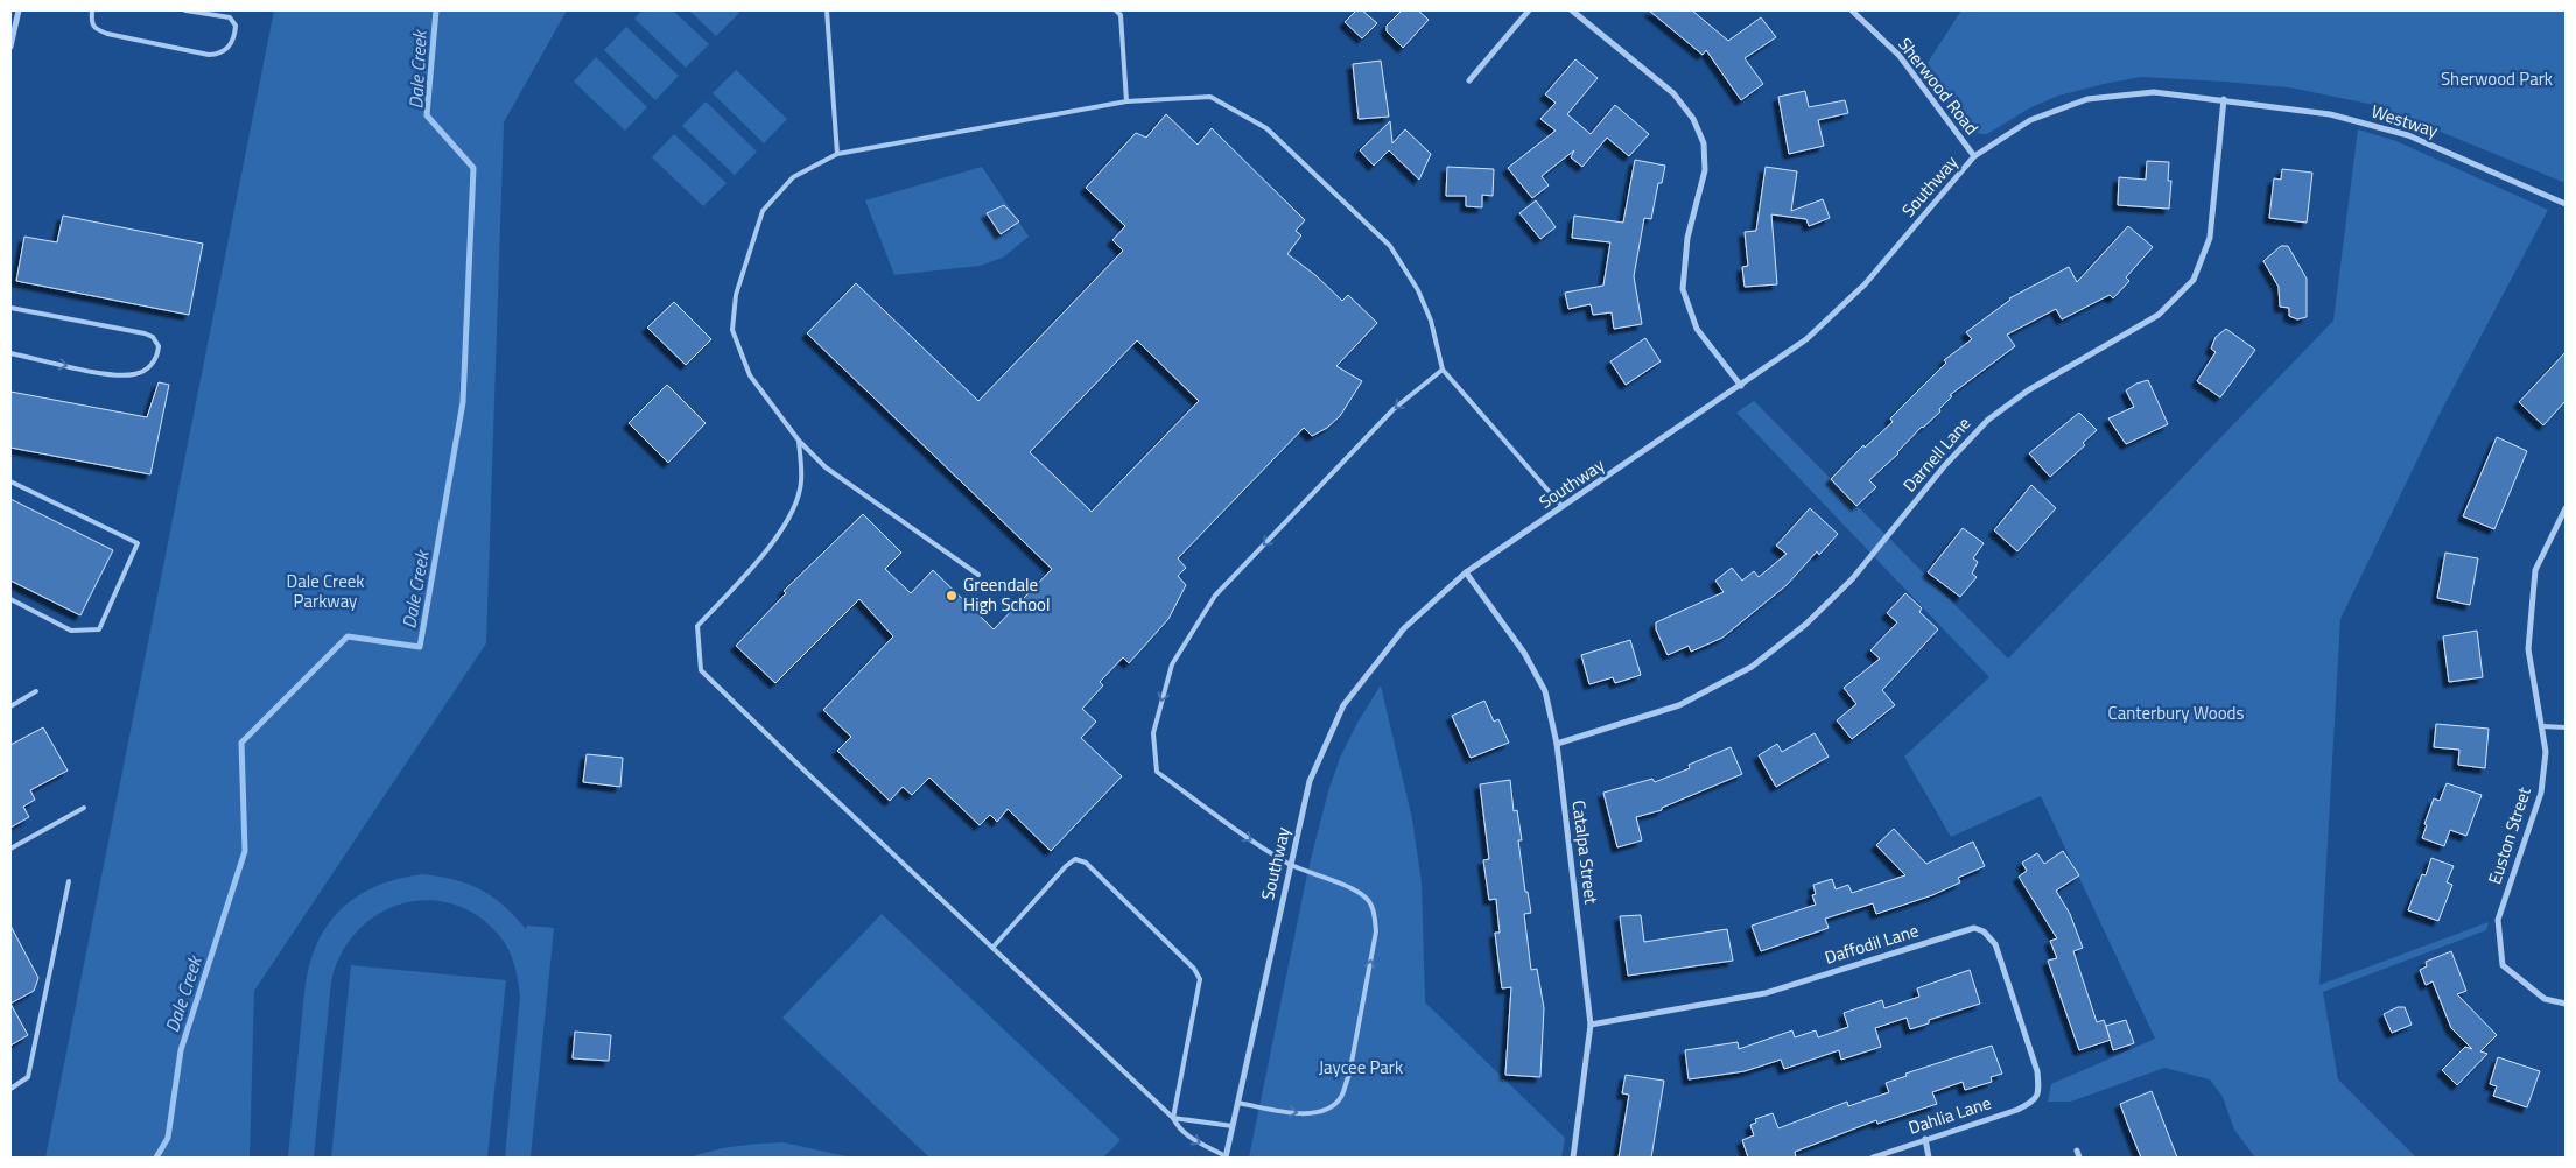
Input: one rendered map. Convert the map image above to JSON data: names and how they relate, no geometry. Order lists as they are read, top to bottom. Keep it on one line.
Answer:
{"streets":{"street":["Sherwood Road","Westway","Southway","Darnell Lane","Euston Street","Catalpa Street","Daffodil Lane","Dahlia Lane"]},"crossings":[["Sherwood Road","Southway"],["Westway","Southway"],["Westway","Darnell Lane"],["Southway","Darnell Lane"],["Southway","Catalpa Street"],["Darnell Lane","Catalpa Street"],["Catalpa Street","Daffodil Lane"],["Daffodil Lane","Dahlia Lane"]],"water":["Dale Creek"],"parks":["Sherwood Park","Dale Creek Parkway","Canterbury Woods","Jaycee Park"],"places":["Greendale High School"]}
